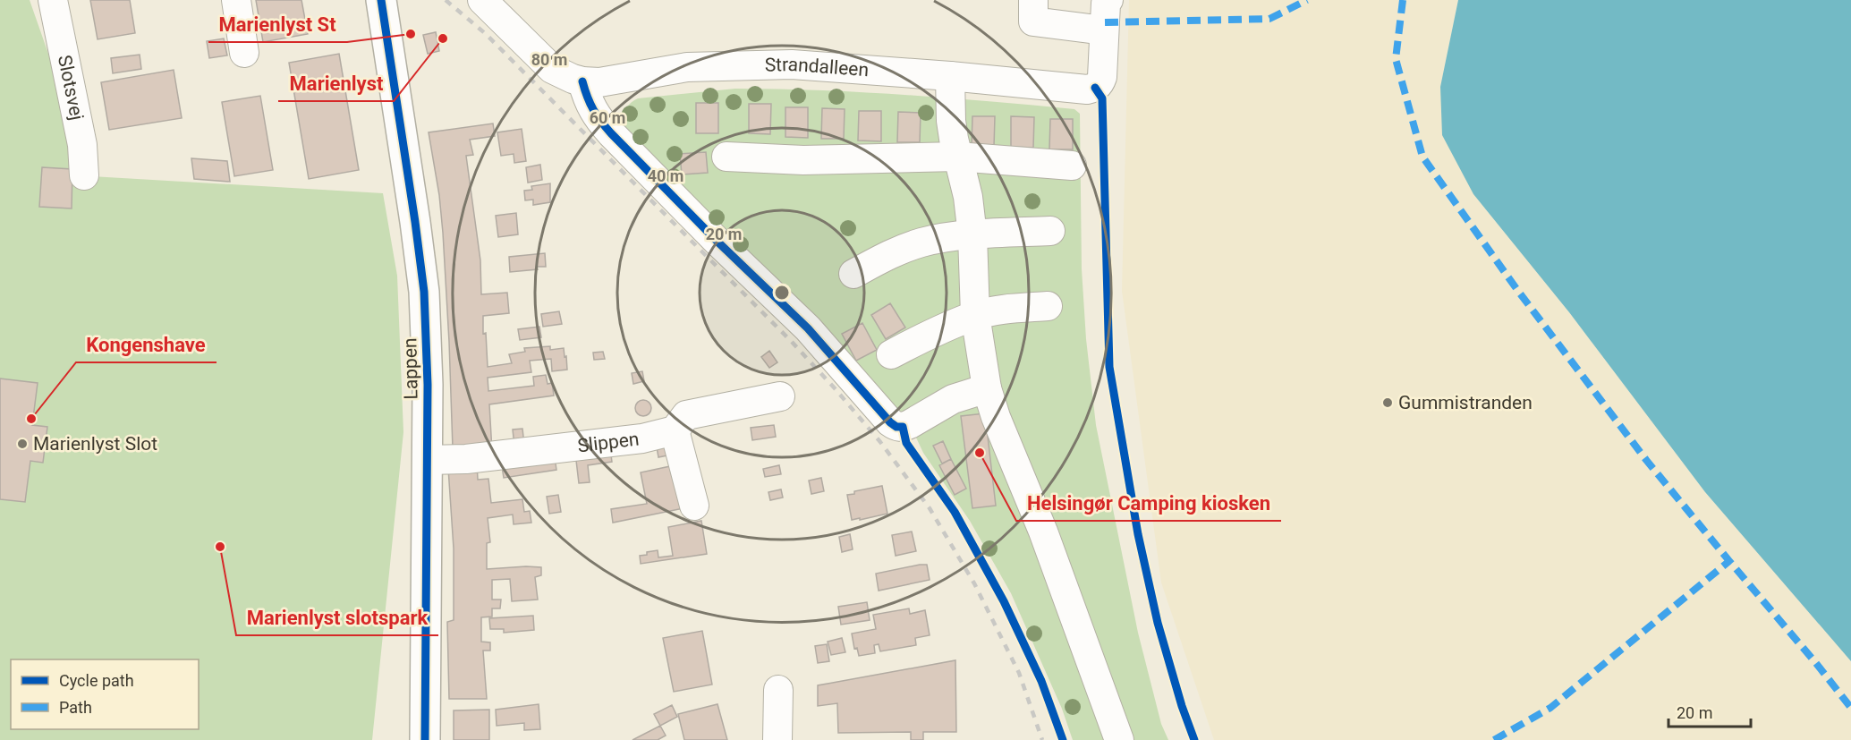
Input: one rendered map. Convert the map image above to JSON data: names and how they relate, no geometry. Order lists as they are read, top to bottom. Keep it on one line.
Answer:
{"streets":{"main road":["Lappen"],"street":["Strandalleen","Slotsvej","Slippen"]},"crossings":[["Lappen","Slippen"]],"places":["Marienlyst St","Marienlyst","Gummistranden","Kongenshave","Marienlyst Slot","Helsingør Camping kiosken","Marienlyst slotspark"],"legend":["Cycle path","Path"],"scale_bar":"20 m","rings":["80 m","60 m","40 m","20 m"]}
